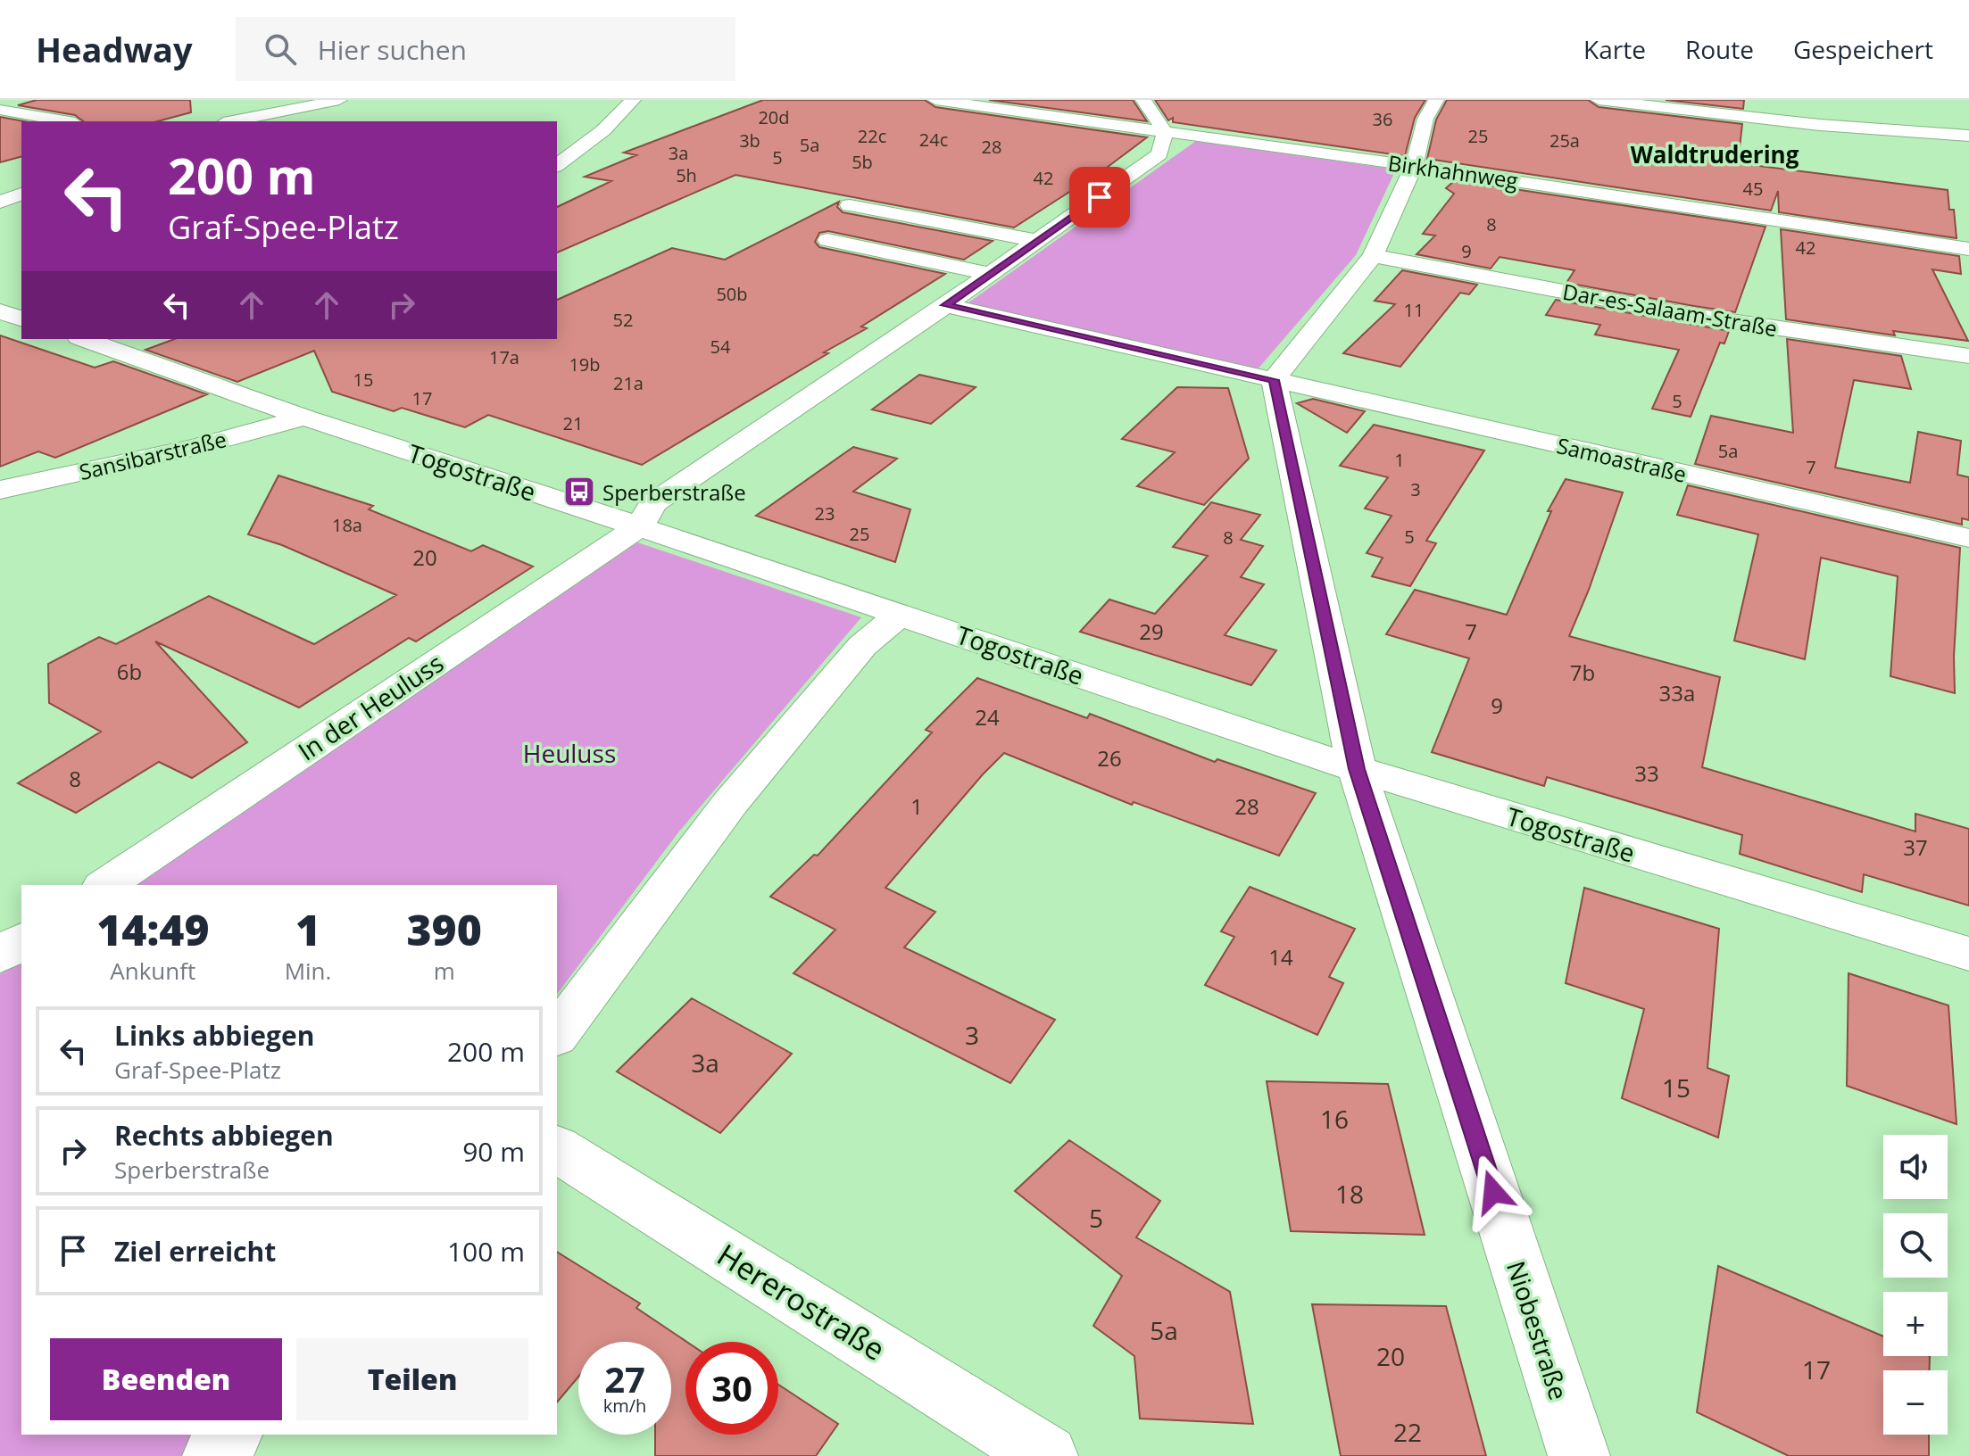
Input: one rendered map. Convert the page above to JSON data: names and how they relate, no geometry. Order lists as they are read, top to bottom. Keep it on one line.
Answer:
{"streets":{"street":["Birkhahnweg","Dar-es-Salaam-Straße","Sansibarstraße","Samoastraße","Togostraße","In der Heuluss","Hererostraße","Niobestraße"]},"crossings":[["Sansibarstraße","Togostraße"],["Samoastraße","Niobestraße"],["Togostraße","In der Heuluss"],["Togostraße","Niobestraße"]],"districts":["Waldtrudering"],"parks":["Heuluss"],"places":{"bus stop":["Sperberstraße"]},"house_numbers":["20d","36","22c","25","24c","3b","25a","5a","28","3a","5","5b","5h","42","45","8","42","9","50b","11","52","54","17a","19b","15","21a","17","5","21","5a","1","7","3","23","18a","25","5","8","20","29","7","6b","7b","33a","9","24","26","33","8","1","28","37","14","3","3a","15","16","18","5","5a","20","17","22"],"page":{"header":"Headway","search":"Hier suchen","nav":["Karte","Route","Gespeichert"],"turn":["200 m","Graf-Spee-Platz"],"eta":["14:49","Ankunft","1","Min.","390","m"],"list":[{"name":"Links abbiegen","note":"Graf-Spee-Platz","value":"200 m"},{"name":"Rechts abbiegen","note":"Sperberstraße","value":"90 m"},{"name":"Ziel erreicht","value":"100 m"}],"map_buttons":["+","−"],"buttons":["Beenden","Teilen"],"speed":"27 km/h","limit":"30"}}
